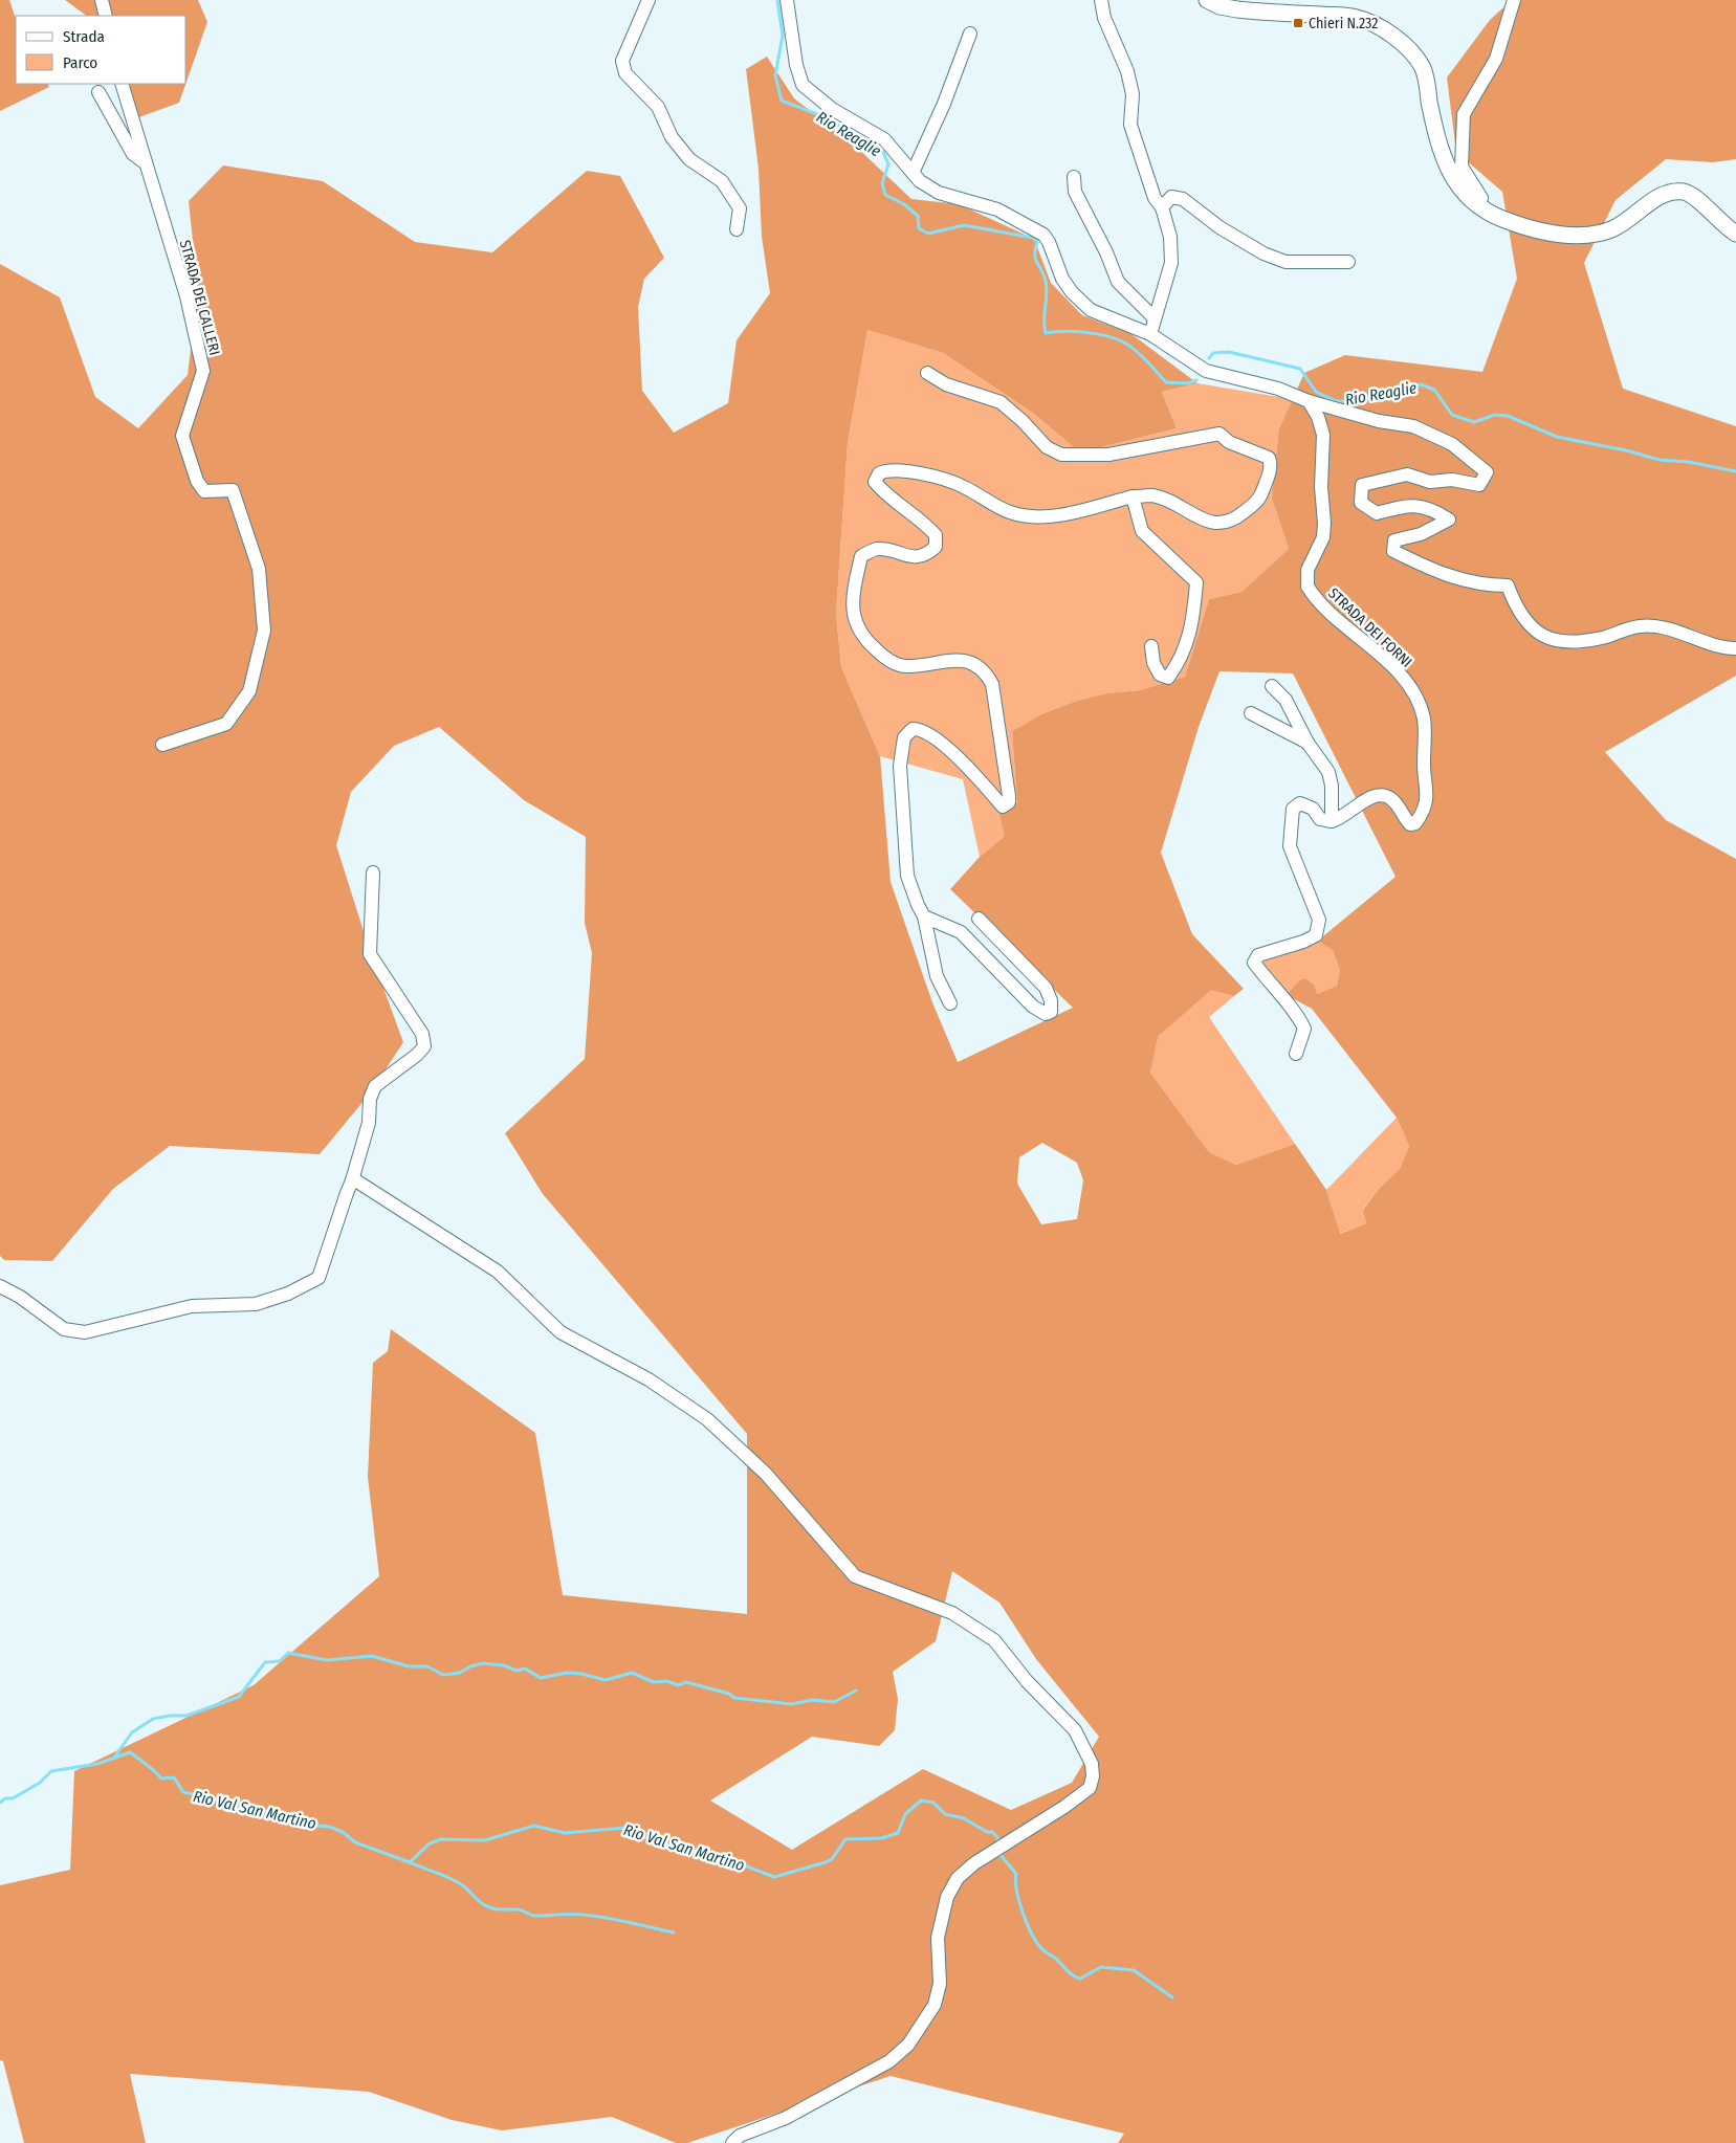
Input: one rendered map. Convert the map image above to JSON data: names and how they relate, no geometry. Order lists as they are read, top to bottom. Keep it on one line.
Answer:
{"streets":{"street":["STRADA DEI CALLERI","STRADA DEI FORNI"]},"water":["Rio Reaglie","Rio Val San Martino"],"places":{"transit":["Chieri N.232"]},"legend":["Strada","Parco"]}
